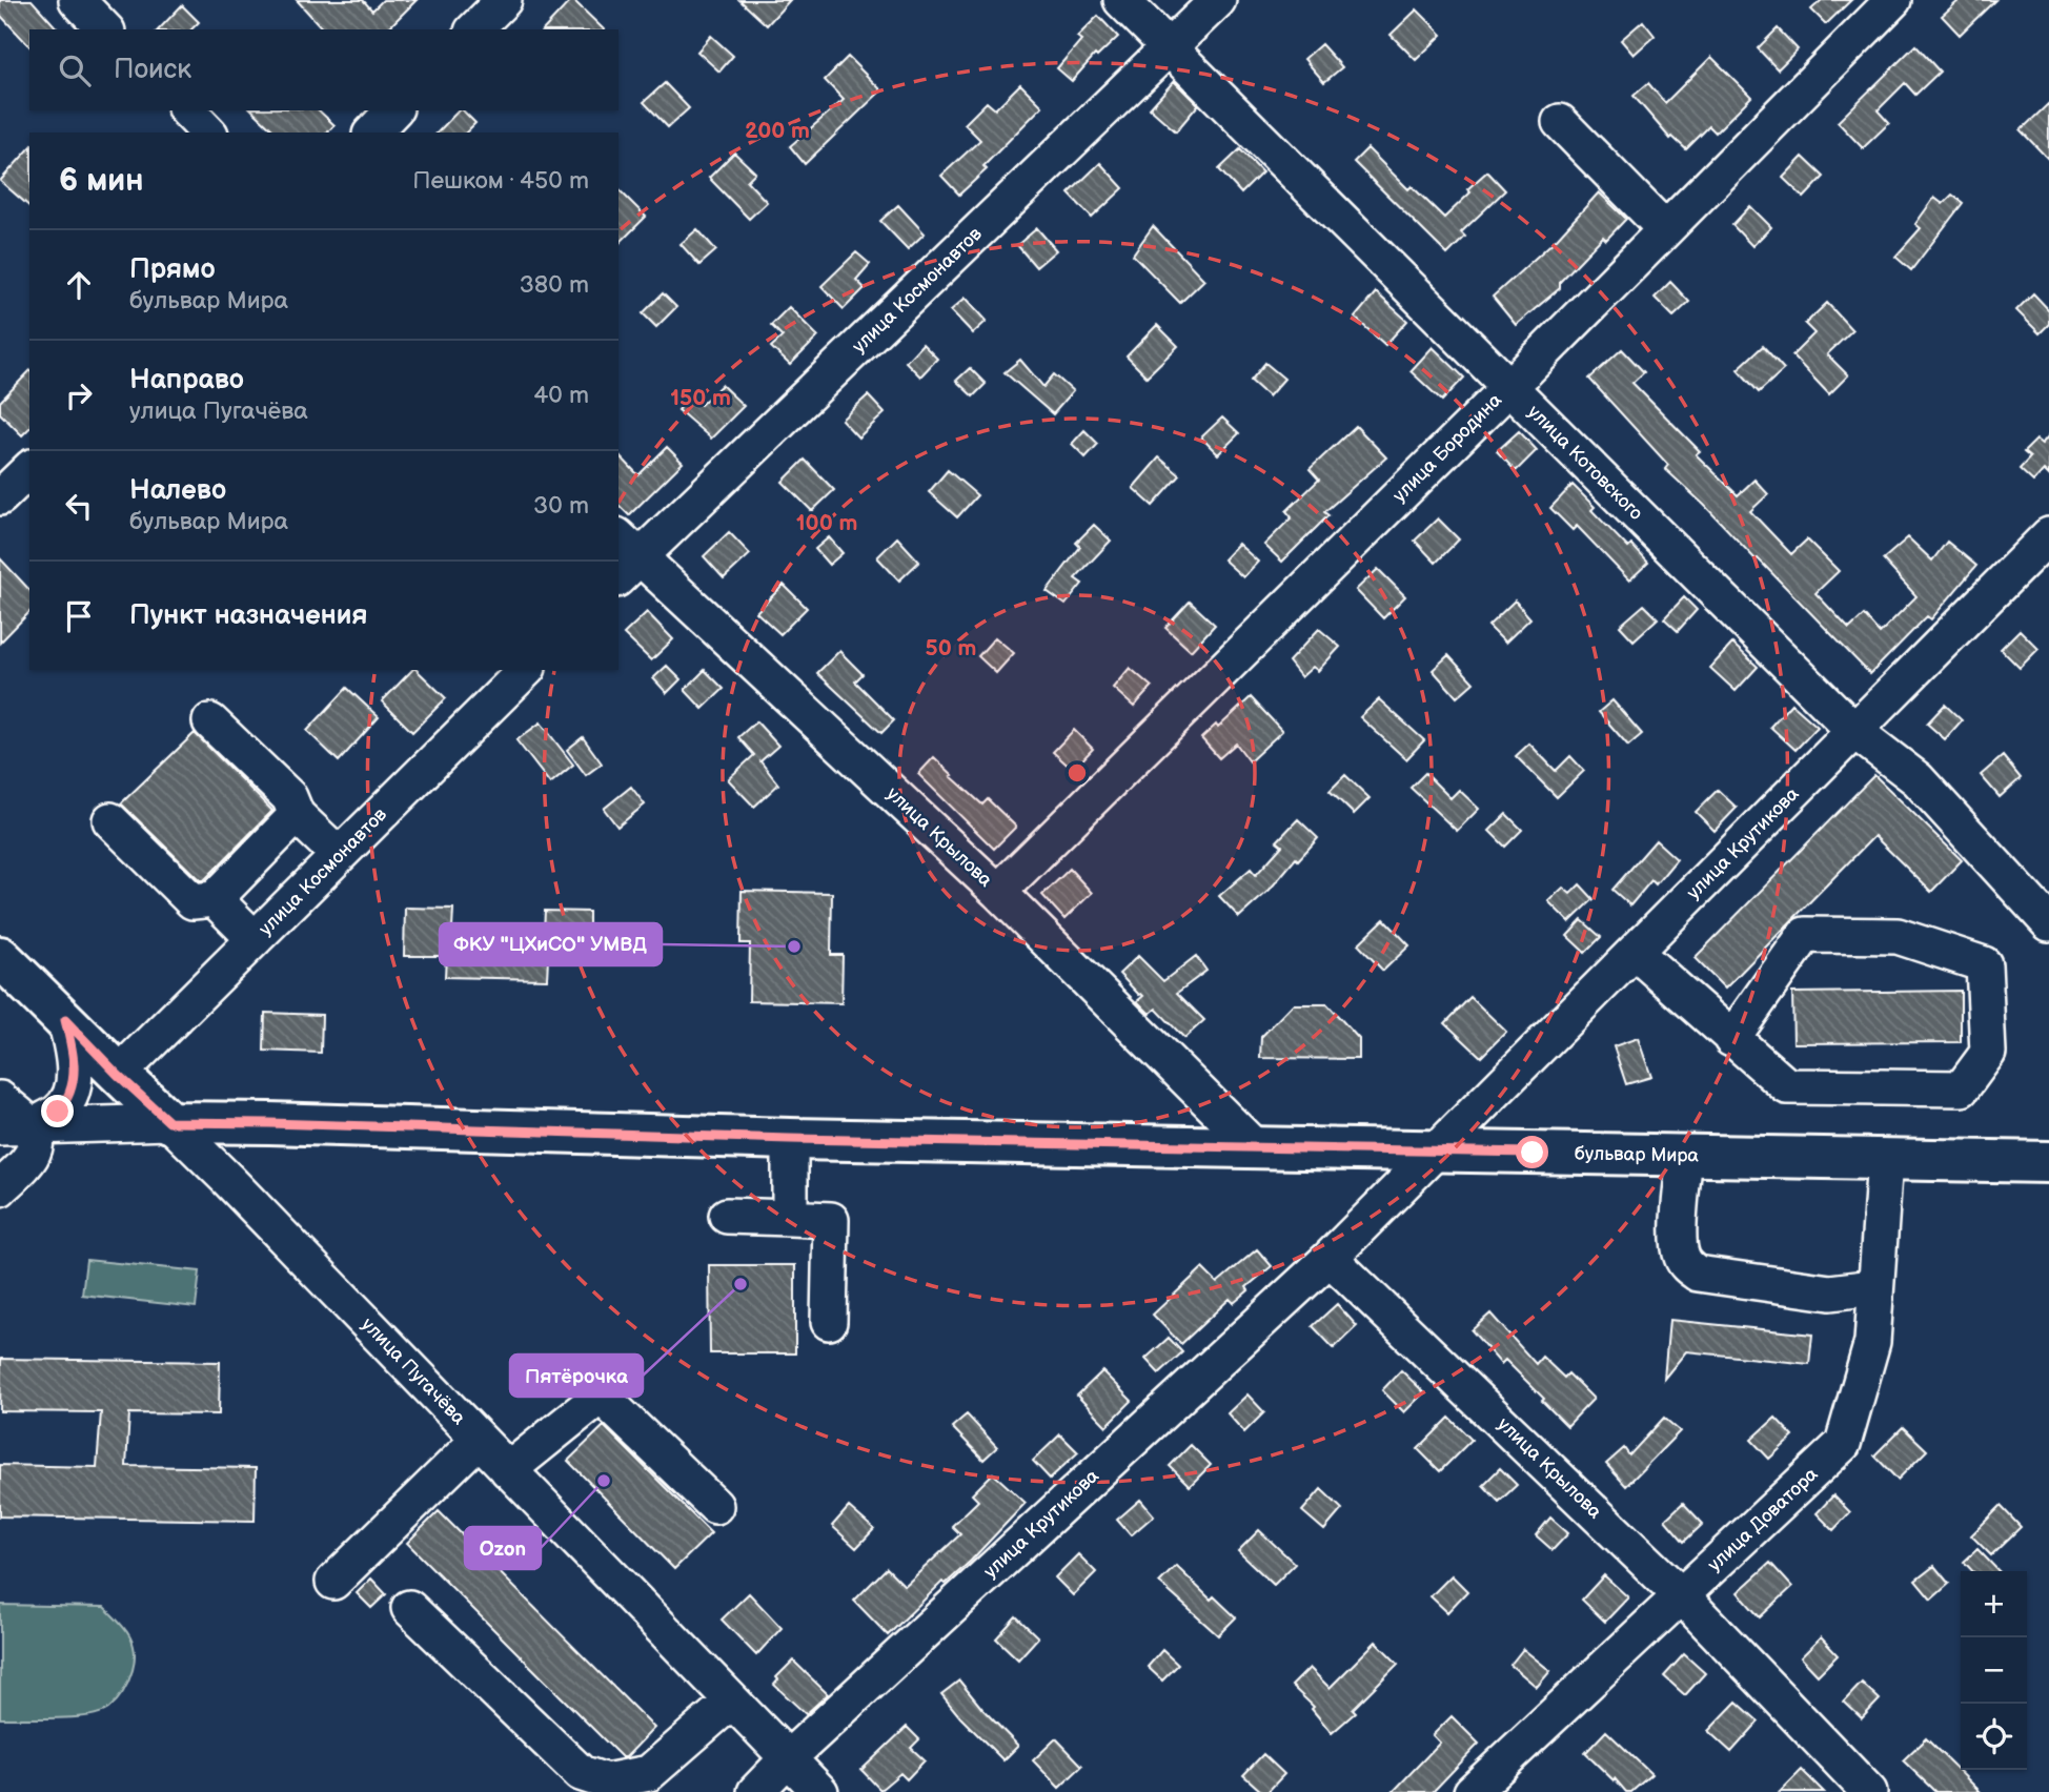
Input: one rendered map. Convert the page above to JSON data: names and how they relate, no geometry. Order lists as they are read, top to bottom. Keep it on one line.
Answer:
{"streets":{"main road":["бульвар Мира","улица Пугачёва"],"street":["улица Космонавтов","улица Бородина","улица Котовского","улица Крылова","улица Крутикова","улица Доватора"]},"crossings":[["улица Космонавтов","улица Котовского"],["улица Космонавтов","улица Крылова"],["улица Космонавтов","улица Пугачёва"],["улица Бородина","улица Котовского"],["улица Бородина","улица Крылова"],["улица Котовского","улица Крутикова"],["улица Крылова","улица Крутикова"],["улица Крылова","бульвар Мира"],["улица Крылова","улица Доватора"],["улица Крутикова","бульвар Мира"],["улица Крутикова","улица Пугачёва"],["бульвар Мира","улица Пугачёва"],["бульвар Мира","улица Доватора"]],"places":["ФКУ \"ЦХиСО\" УМВД","Пятёрочка","Ozon"],"page":{"search":"Поиск","heading":["6 мин","Пешком · 450 m"],"list":[["Прямо","бульвар Мира","380 m"],["Направо","улица Пугачёва","40 m"],["Налево","бульвар Мира","30 m"],"Пункт назначения"],"map_buttons":["+","−"]},"rings":["200 m","150 m","100 m","50 m"]}
